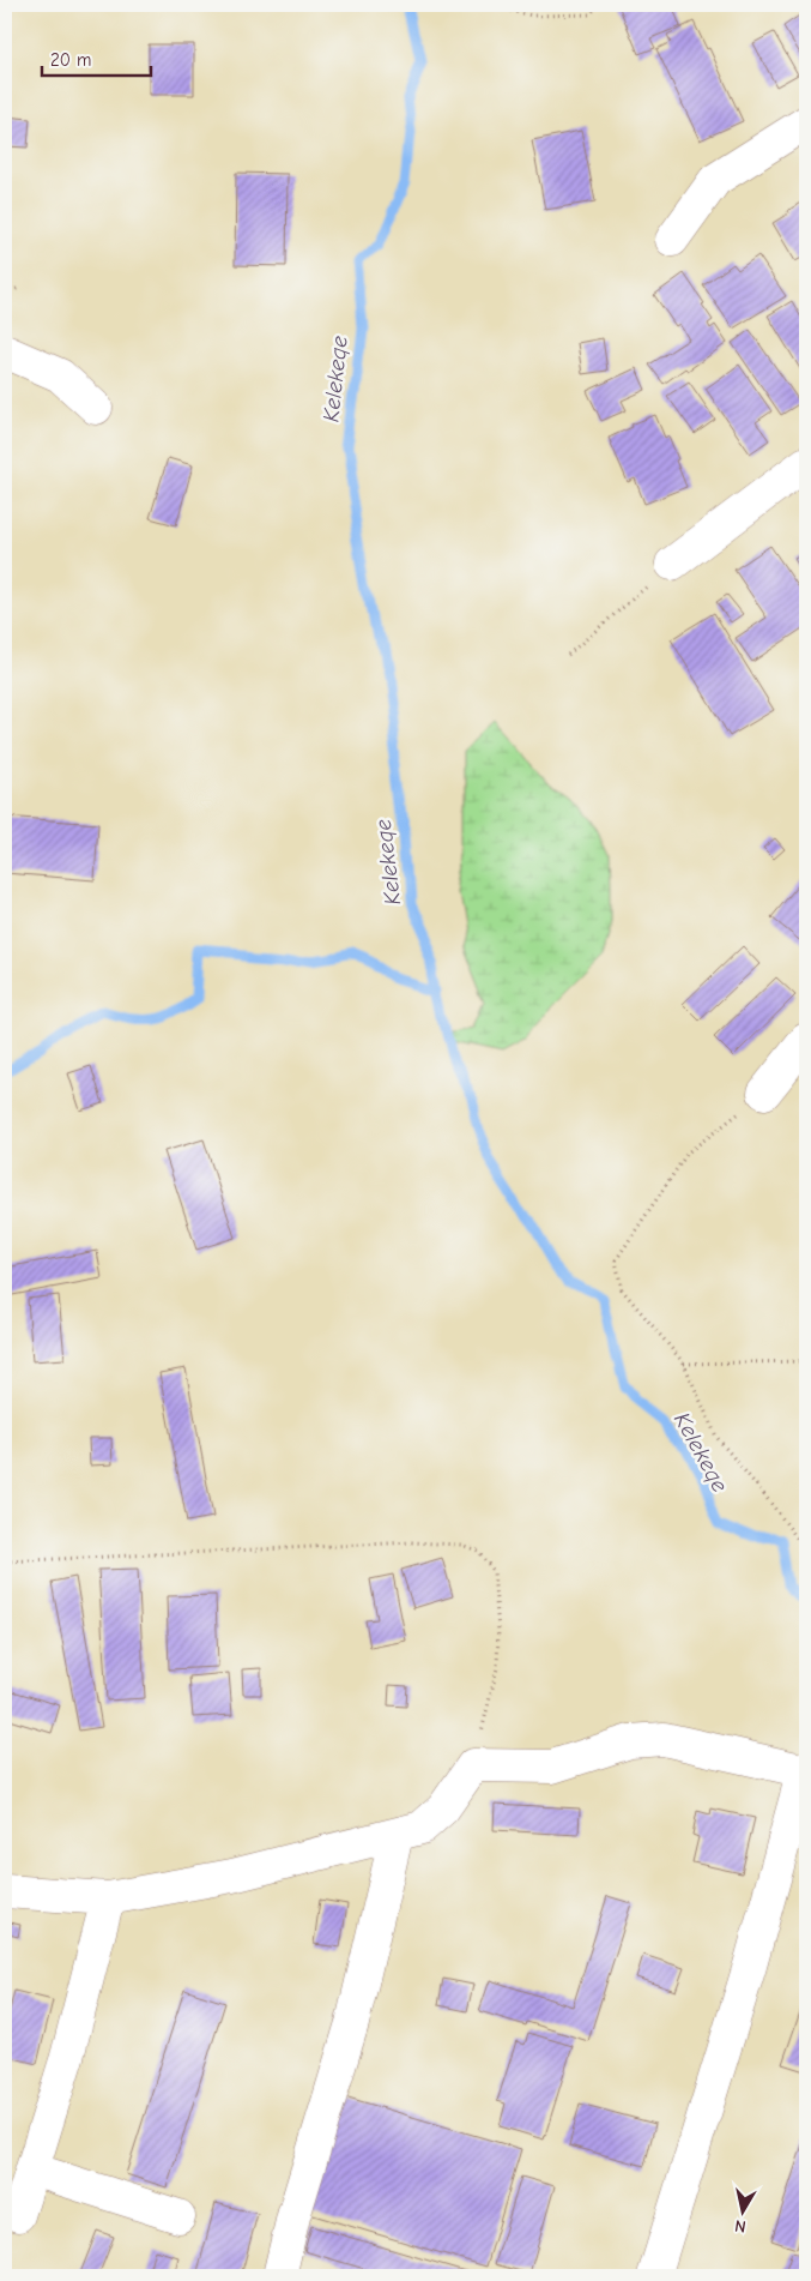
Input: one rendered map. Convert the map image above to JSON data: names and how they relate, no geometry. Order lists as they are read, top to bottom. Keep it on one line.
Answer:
{"water":["Kelekeqe"],"scale_bar":"20 m","north":"bottom"}
